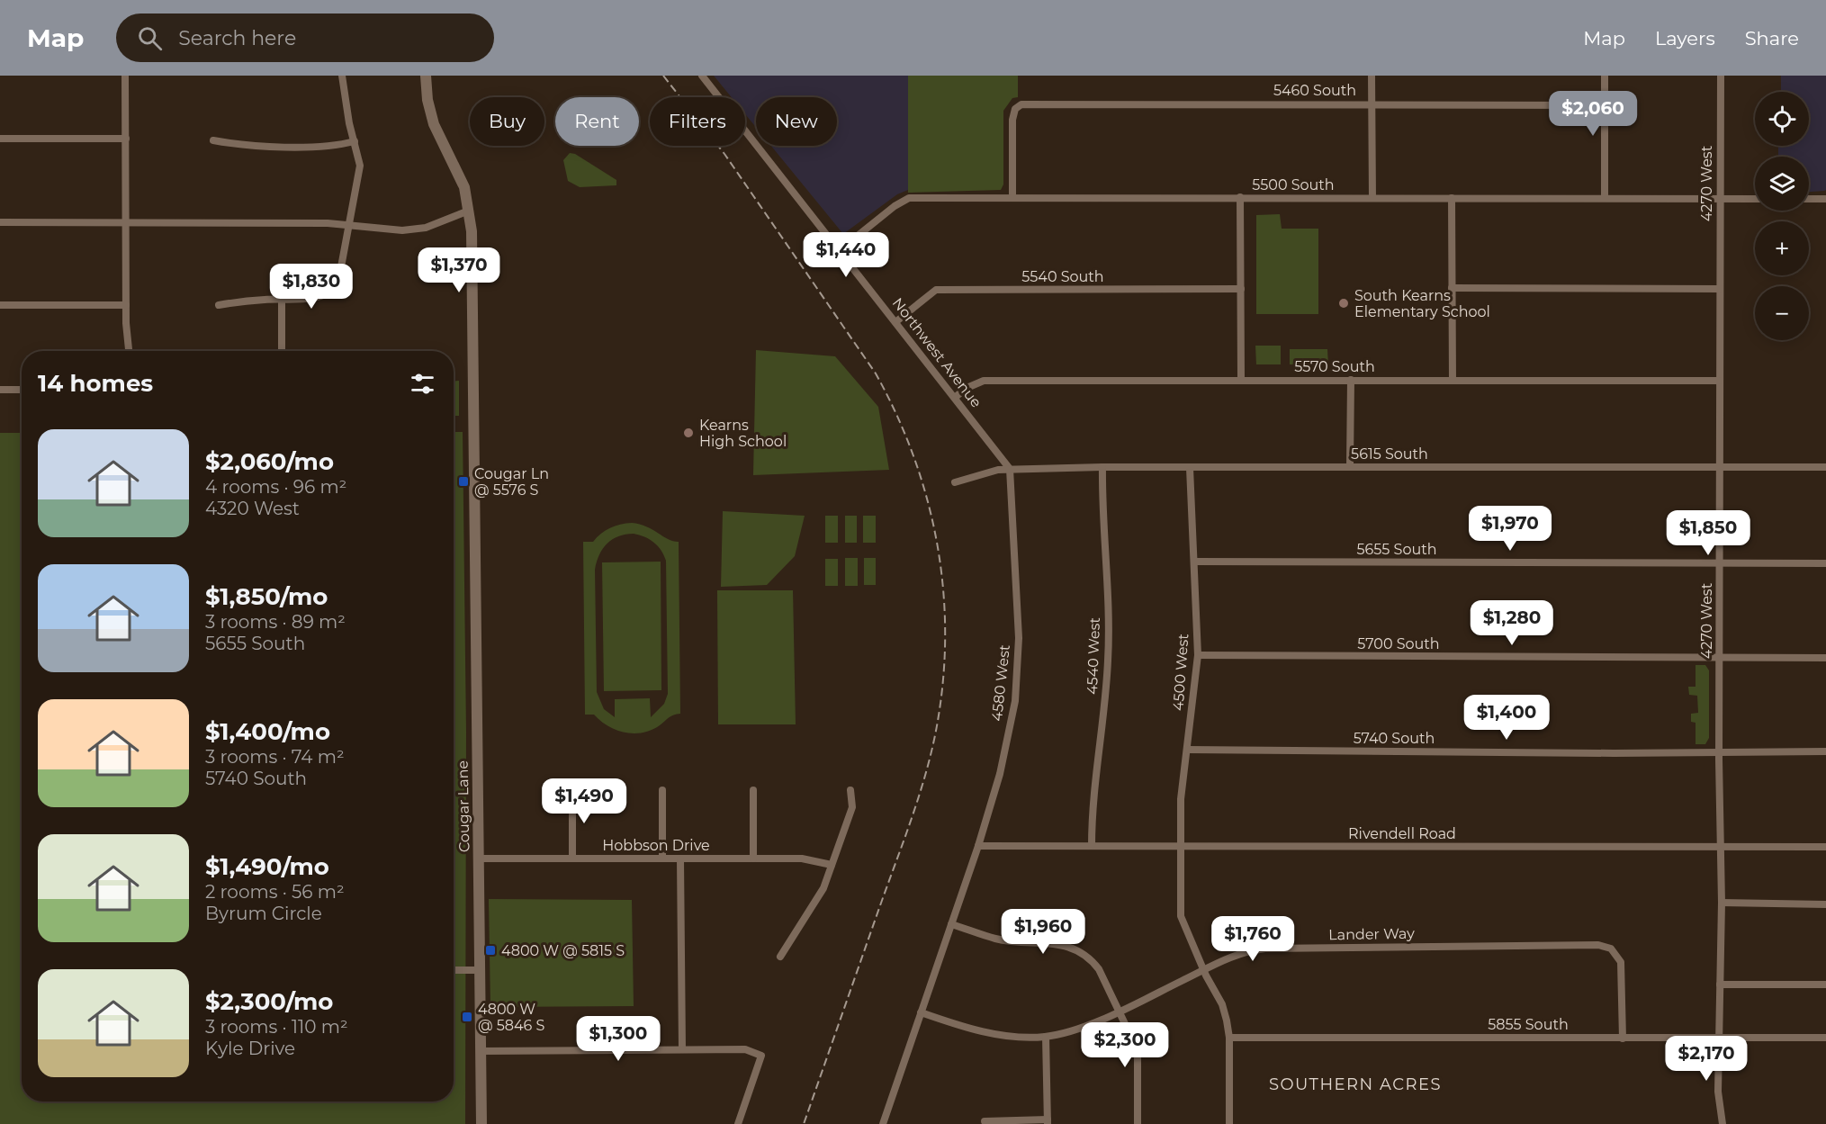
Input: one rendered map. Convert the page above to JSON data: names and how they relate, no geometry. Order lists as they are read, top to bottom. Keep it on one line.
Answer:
{"streets":{"main road":["Cougar Lane"],"street":["5460 South","4270 West","5500 South","5540 South","Northwest Avenue","5570 South","5615 South","5655 South","5700 South","4540 West","4500 West","4580 West","5740 South","Rivendell Road","Hobbson Drive","Lander Way","5855 South"]},"crossings":[["5460 South","5500 South"],["4270 West","5500 South"],["4270 West","5570 South"],["4270 West","5615 South"],["4270 West","5655 South"],["4270 West","5700 South"],["4270 West","5740 South"],["4270 West","Rivendell Road"],["4270 West","5855 South"],["5500 South","Northwest Avenue"],["5540 South","Northwest Avenue"],["Northwest Avenue","5570 South"],["Northwest Avenue","5615 South"],["Northwest Avenue","4580 West"],["5615 South","4540 West"],["5615 South","4500 West"],["5615 South","4580 West"],["5655 South","4500 West"],["5700 South","4500 West"],["4540 West","Rivendell Road"],["4500 West","5740 South"],["4500 West","Rivendell Road"],["4500 West","Lander Way"],["4500 West","5855 South"],["4580 West","Rivendell Road"],["4580 West","Lander Way"],["Cougar Lane","Hobbson Drive"],["Lander Way","5855 South"]],"districts":["SOUTHERN ACRES"],"places":{"other":["South Kearns Elementary School","Kearns High School"],"transit":["Cougar Ln @ 5576 S","4800 W @ 5815 S","4800 W @ 5846 S"]},"page":{"header":"Map","search":"Search here","nav":["Map","Layers","Share"],"price":["$2,060","$1,440","$1,370","$1,830","$1,970","$1,850","$1,280","$1,400","$1,490","$1,960","$1,760","$1,300","$2,300","$2,170"],"map_buttons":["+","−"],"chip":["Buy","Rent","Filters","New"],"heading":"14 homes","list":[{"name":"$2,060/mo","note":"4 rooms · 96 m² · 4320 West"},{"name":"$1,850/mo","note":"3 rooms · 89 m² · 5655 South"},{"name":"$1,400/mo","note":"3 rooms · 74 m² · 5740 South"},{"name":"$1,490/mo","note":"2 rooms · 56 m² · Byrum Circle"},{"name":"$2,300/mo","note":"3 rooms · 110 m² · Kyle Drive"}]}}
